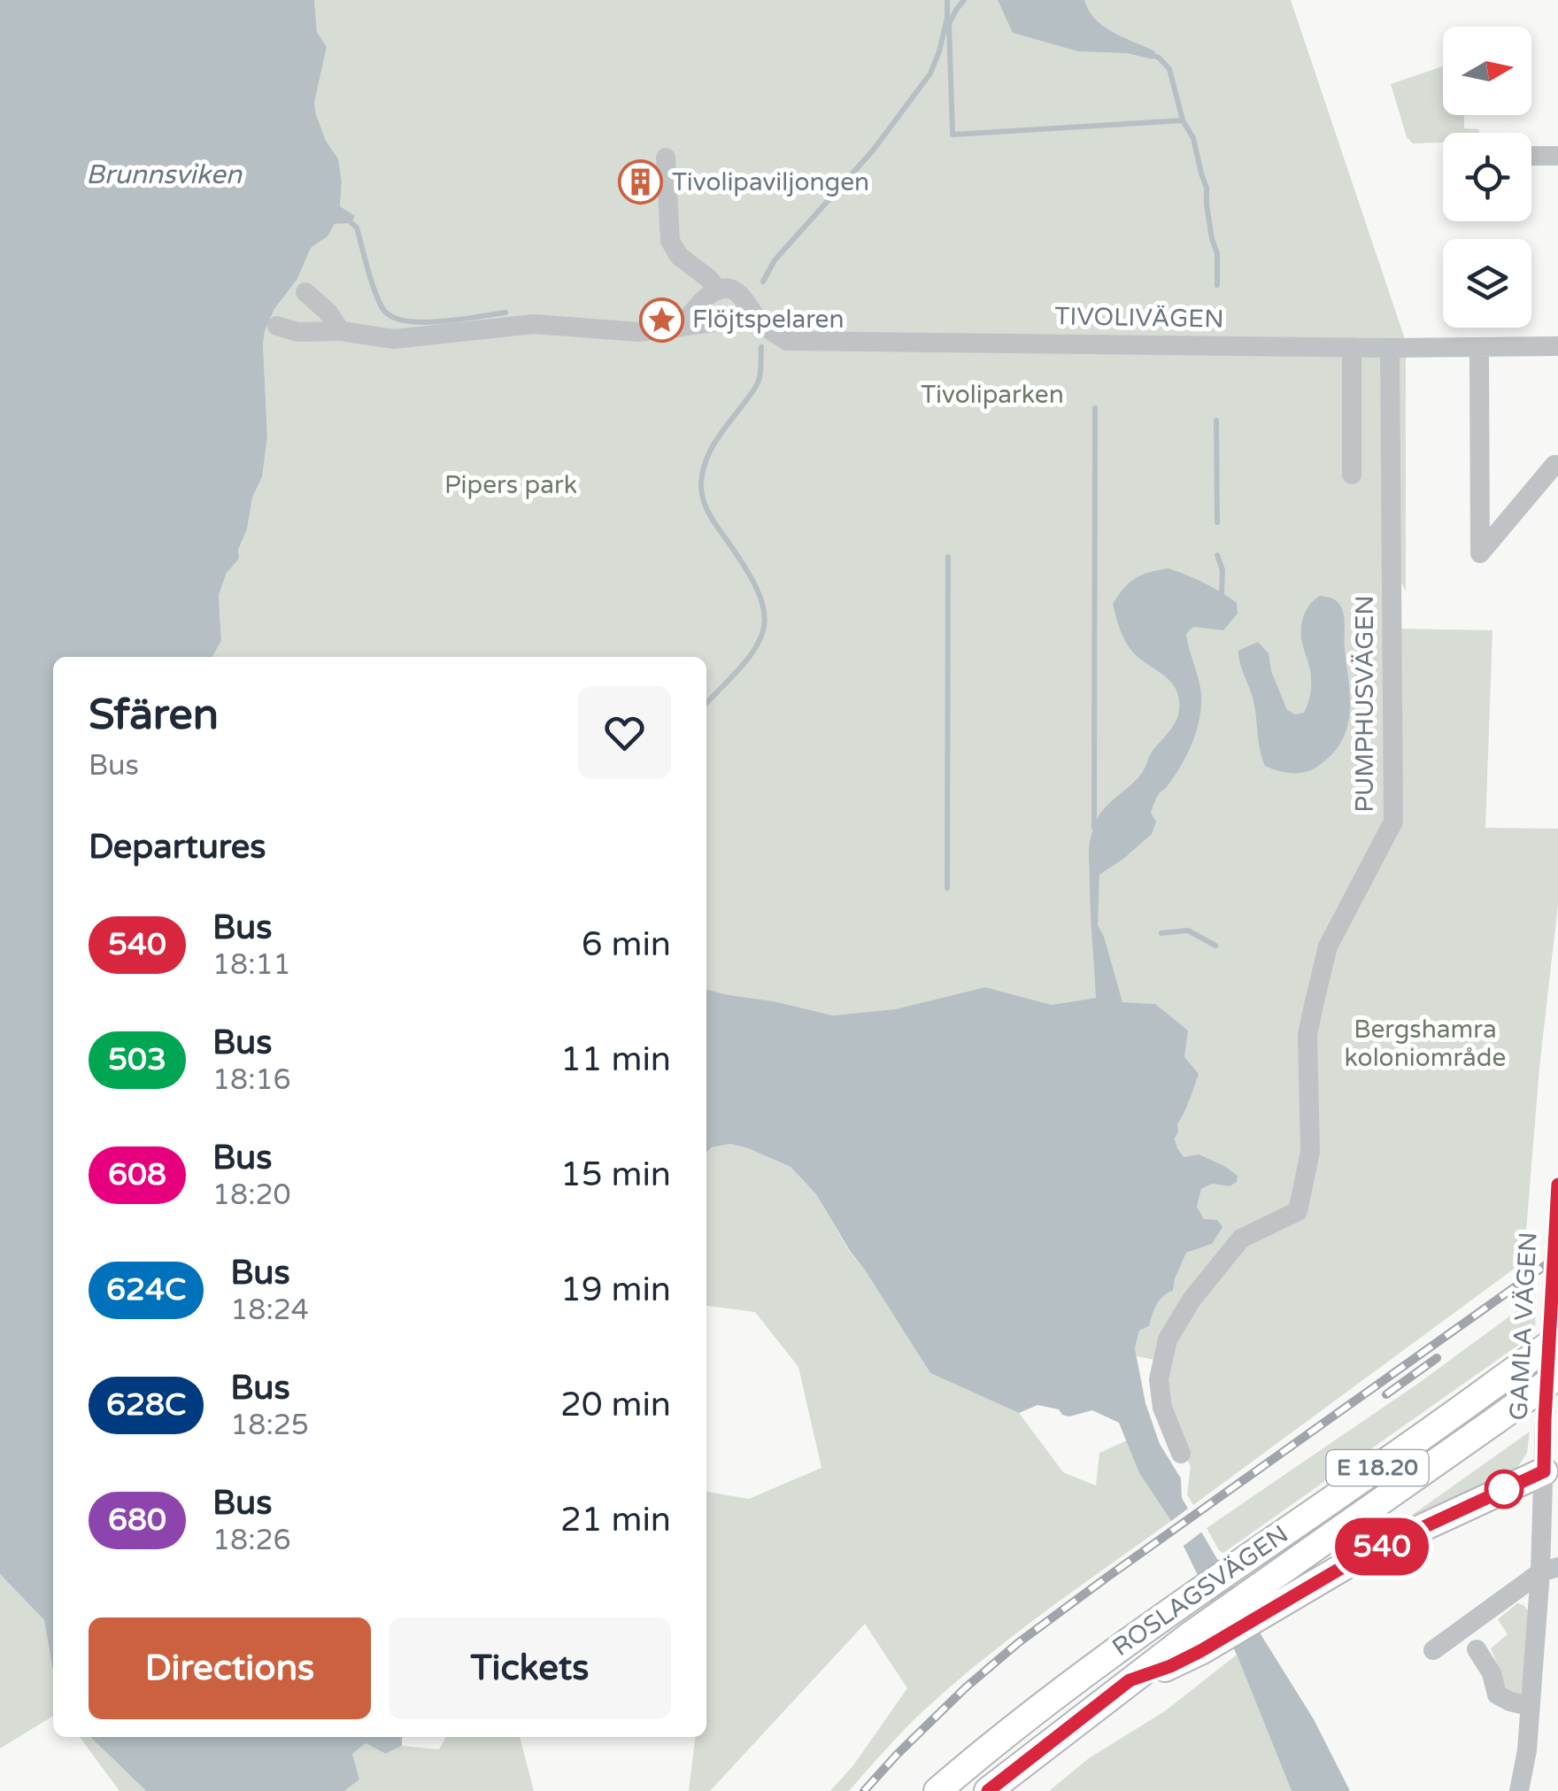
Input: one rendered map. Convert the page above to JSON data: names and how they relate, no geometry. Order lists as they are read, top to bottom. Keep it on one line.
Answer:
{"streets":{"main road":["E 18.20","ROSLAGSVÄGEN"],"street":["TIVOLIVÄGEN","PUMPHUSVÄGEN","GAMLA VÄGEN"]},"crossings":[["TIVOLIVÄGEN","PUMPHUSVÄGEN"]],"water":["Brunnsviken"],"parks":["Tivoliparken","Pipers park","Bergshamra koloniområde"],"places":{"building":["Tivolipaviljongen"],"place":["Flöjtspelaren"]},"lines":["bus line 540"],"north":"right","page":{"on_map":"540","heading":[["Sfären","Bus"],"Departures"],"list":[{"mark":"540","name":"Bus","note":"18:11","value":"6 min"},{"mark":"503","name":"Bus","note":"18:16","value":"11 min"},{"mark":"608","name":"Bus","note":"18:20","value":"15 min"},{"mark":"624C","name":"Bus","note":"18:24","value":"19 min"},{"mark":"628C","name":"Bus","note":"18:25","value":"20 min"},{"mark":"680","name":"Bus","note":"18:26","value":"21 min"}],"buttons":["Directions","Tickets"]}}
